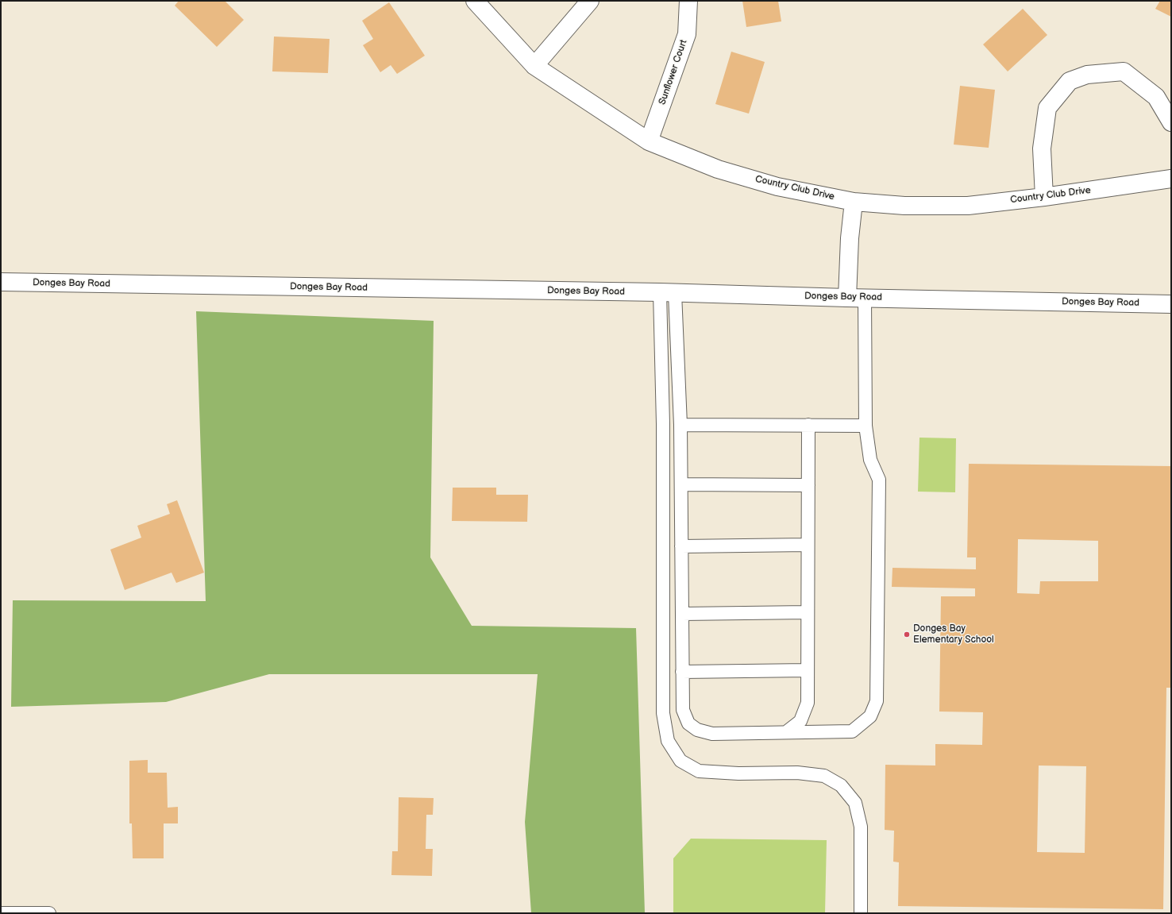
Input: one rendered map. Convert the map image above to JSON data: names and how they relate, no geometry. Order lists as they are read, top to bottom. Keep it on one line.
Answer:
{"streets":{"street":["Sunflower Court","Country Club Drive","Donges Bay Road"]},"crossings":[["Sunflower Court","Country Club Drive"]],"places":["Donges Bay Elementary School"]}
